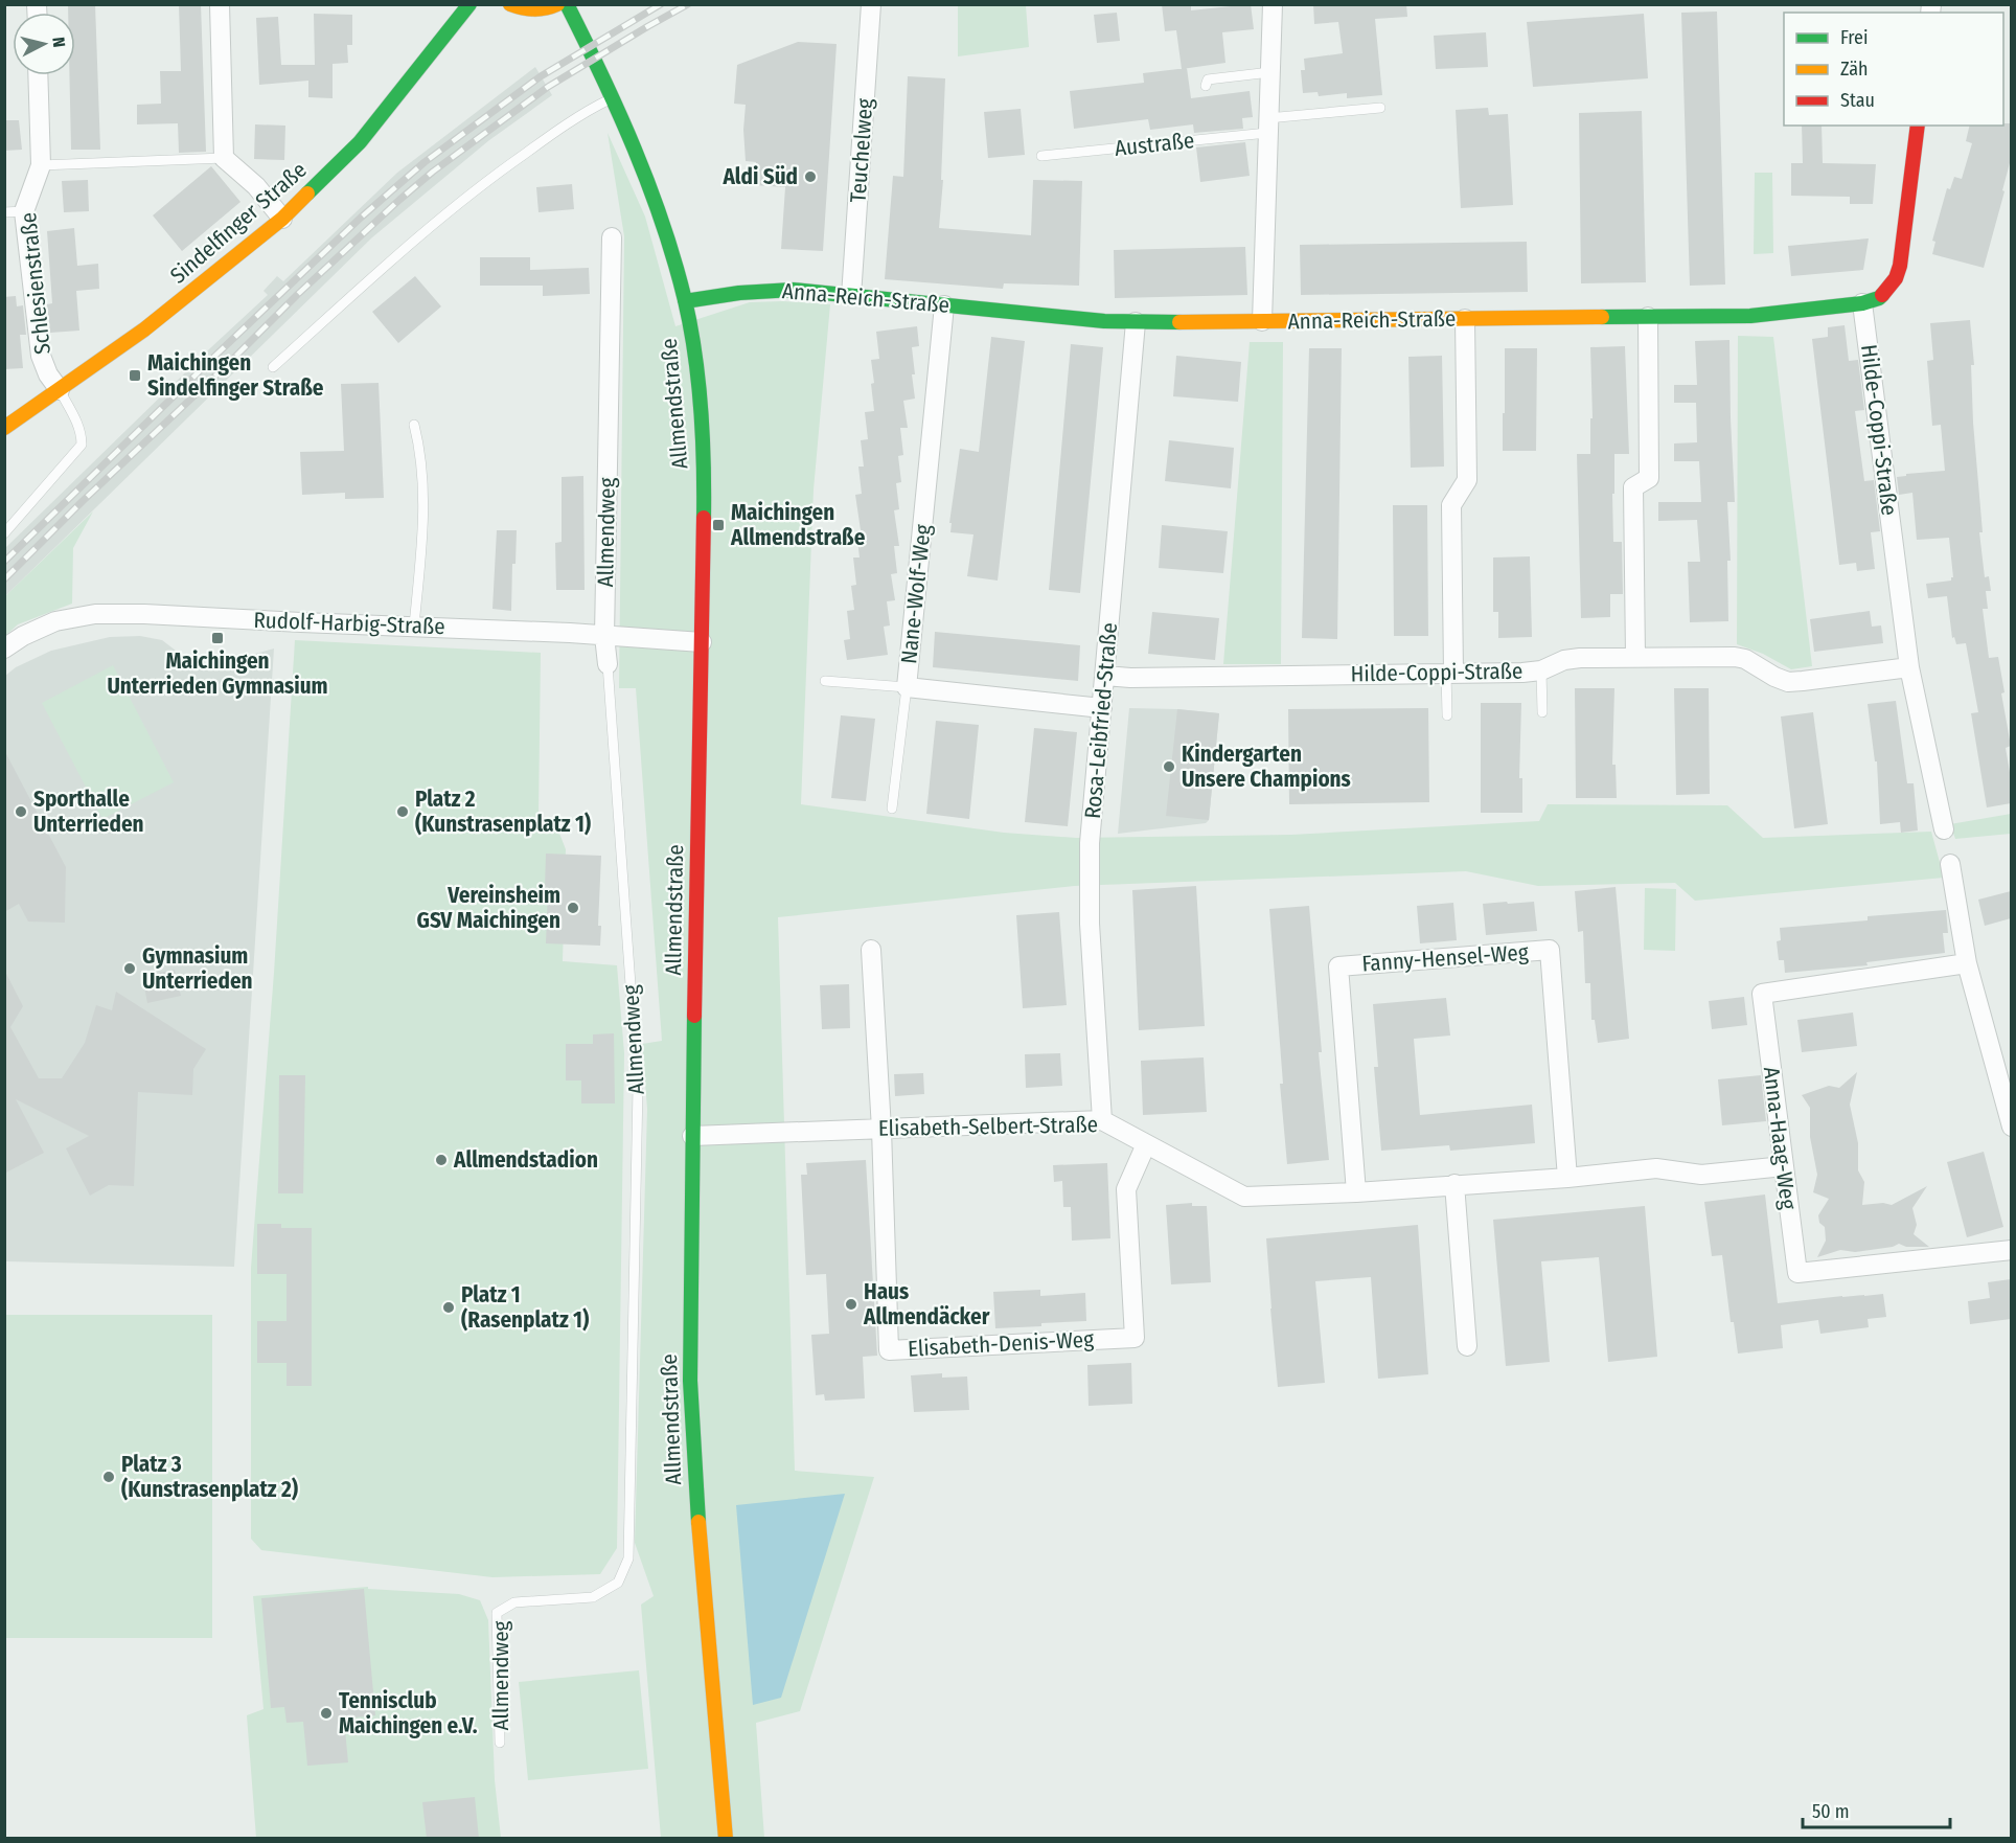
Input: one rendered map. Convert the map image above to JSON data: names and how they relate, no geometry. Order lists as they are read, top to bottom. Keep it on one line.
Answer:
{"streets":{"main road":["Sindelfinger Straße","Anna-Reich-Straße","Allmendstraße"],"street":["Teuchelweg","Schlesienstraße","Hilde-Coppi-Straße","Allmendweg","Nane-Wolf-Weg","Rudolf-Harbig-Straße","Rosa-Leibfried-Straße","Fanny-Hensel-Weg","Elisabeth-Selbert-Straße","Anna-Haag-Weg","Elisabeth-Denis-Weg"],"lane":["Austraße"]},"crossings":[["Teuchelweg","Anna-Reich-Straße"],["Sindelfinger Straße","Schlesienstraße"],["Anna-Reich-Straße","Allmendstraße"],["Anna-Reich-Straße","Hilde-Coppi-Straße"],["Anna-Reich-Straße","Nane-Wolf-Weg"],["Anna-Reich-Straße","Rosa-Leibfried-Straße"],["Allmendstraße","Rudolf-Harbig-Straße"],["Allmendstraße","Elisabeth-Selbert-Straße"],["Hilde-Coppi-Straße","Rosa-Leibfried-Straße"],["Allmendweg","Rudolf-Harbig-Straße"],["Nane-Wolf-Weg","Rosa-Leibfried-Straße"],["Rosa-Leibfried-Straße","Elisabeth-Selbert-Straße"],["Fanny-Hensel-Weg","Elisabeth-Selbert-Straße"],["Elisabeth-Selbert-Straße","Anna-Haag-Weg"],["Elisabeth-Selbert-Straße","Elisabeth-Denis-Weg"]],"places":{"other":["Aldi Süd","Kindergarten Unsere Champions","Sporthalle Unterrieden","Platz 2 (Kunstrasenplatz 1)","Vereinsheim GSV Maichingen","Gymnasium Unterrieden","Allmendstadion","Haus Allmendäcker","Platz 1 (Rasenplatz 1)","Platz 3 (Kunstrasenplatz 2)","Tennisclub Maichingen e.V."],"transit":["Maichingen Sindelfinger Straße","Maichingen Allmendstraße","Maichingen Unterrieden Gymnasium"]},"legend":["Frei","Zäh","Stau"],"scale_bar":"50 m","north":"right"}
